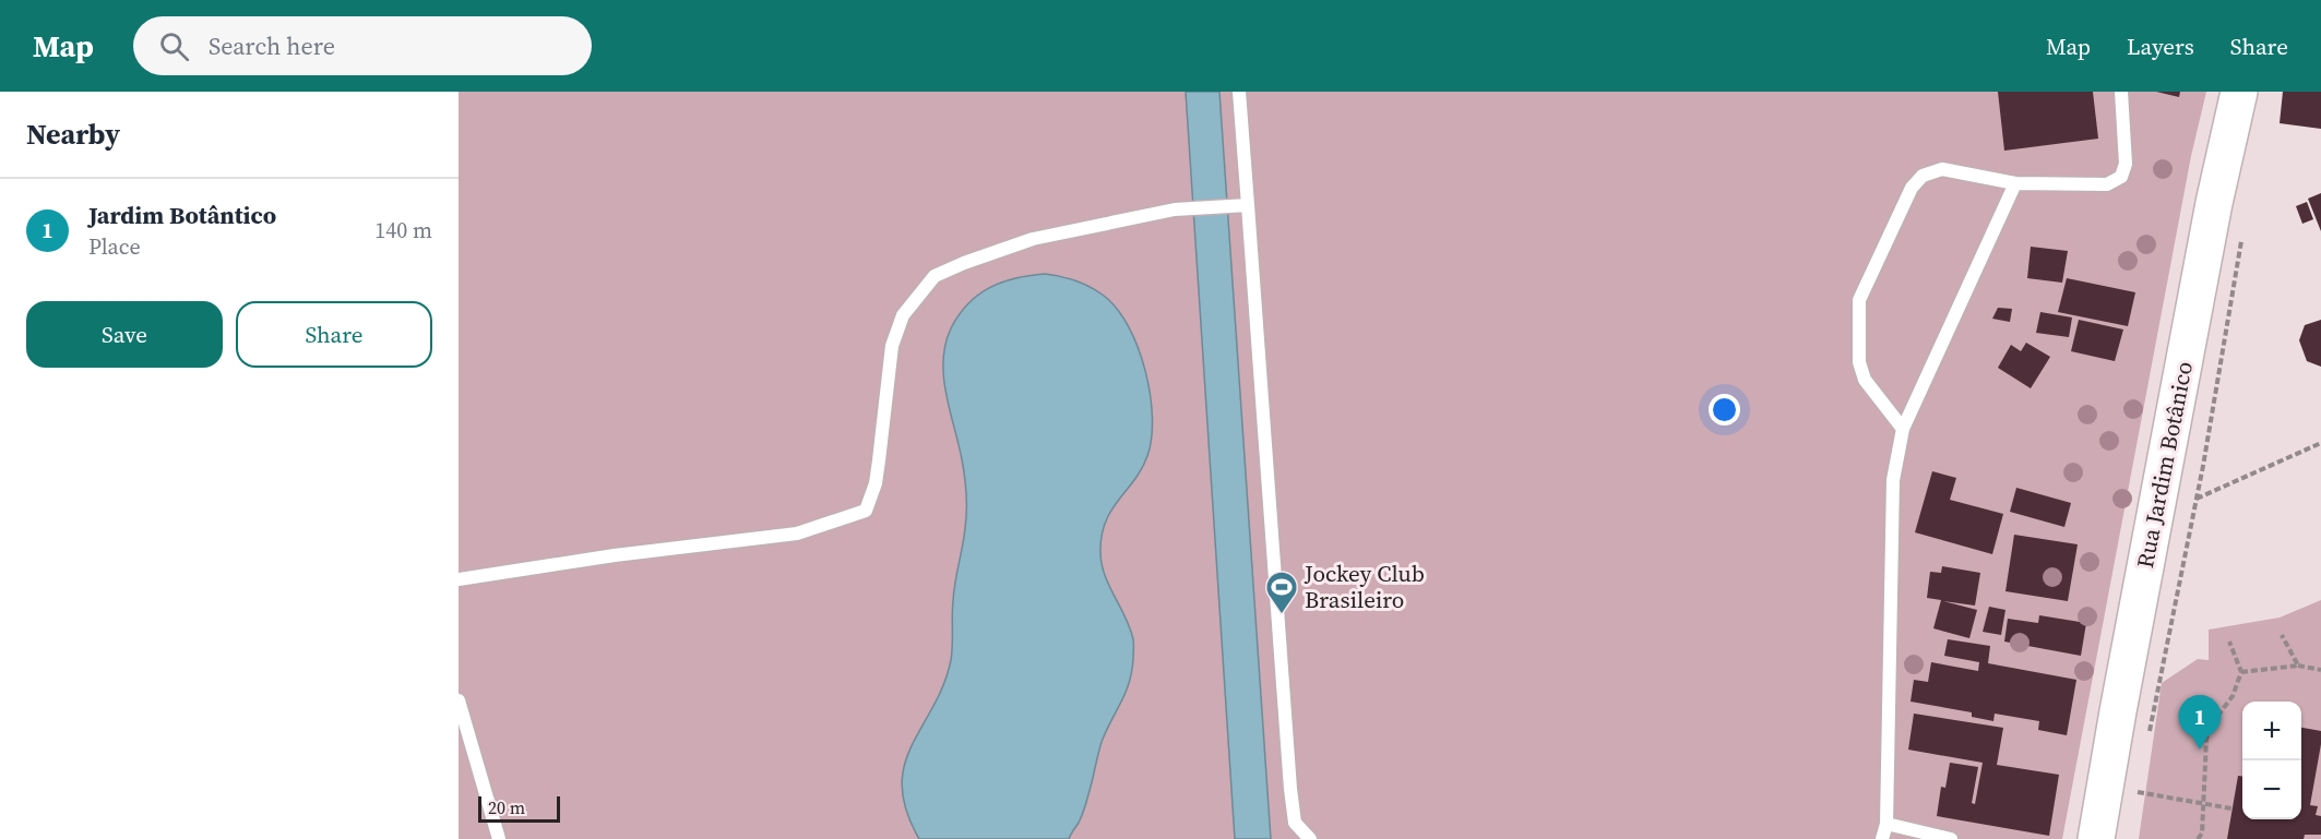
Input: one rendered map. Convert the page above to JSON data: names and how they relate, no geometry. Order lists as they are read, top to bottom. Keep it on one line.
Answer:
{"streets":{"main road":["Rua Jardim Botânico"]},"places":{"sports":["Jockey Club Brasileiro"]},"scale_bar":"20 m","page":{"header":"Map","search":"Search here","nav":["Map","Layers","Share"],"heading":"Nearby","list":[{"mark":"1","name":"Jardim Botântico","note":"Place","value":"140 m"}],"buttons":["Save","Share"],"pins":"1","map_buttons":["+","−"],"scale":"20 m"}}
